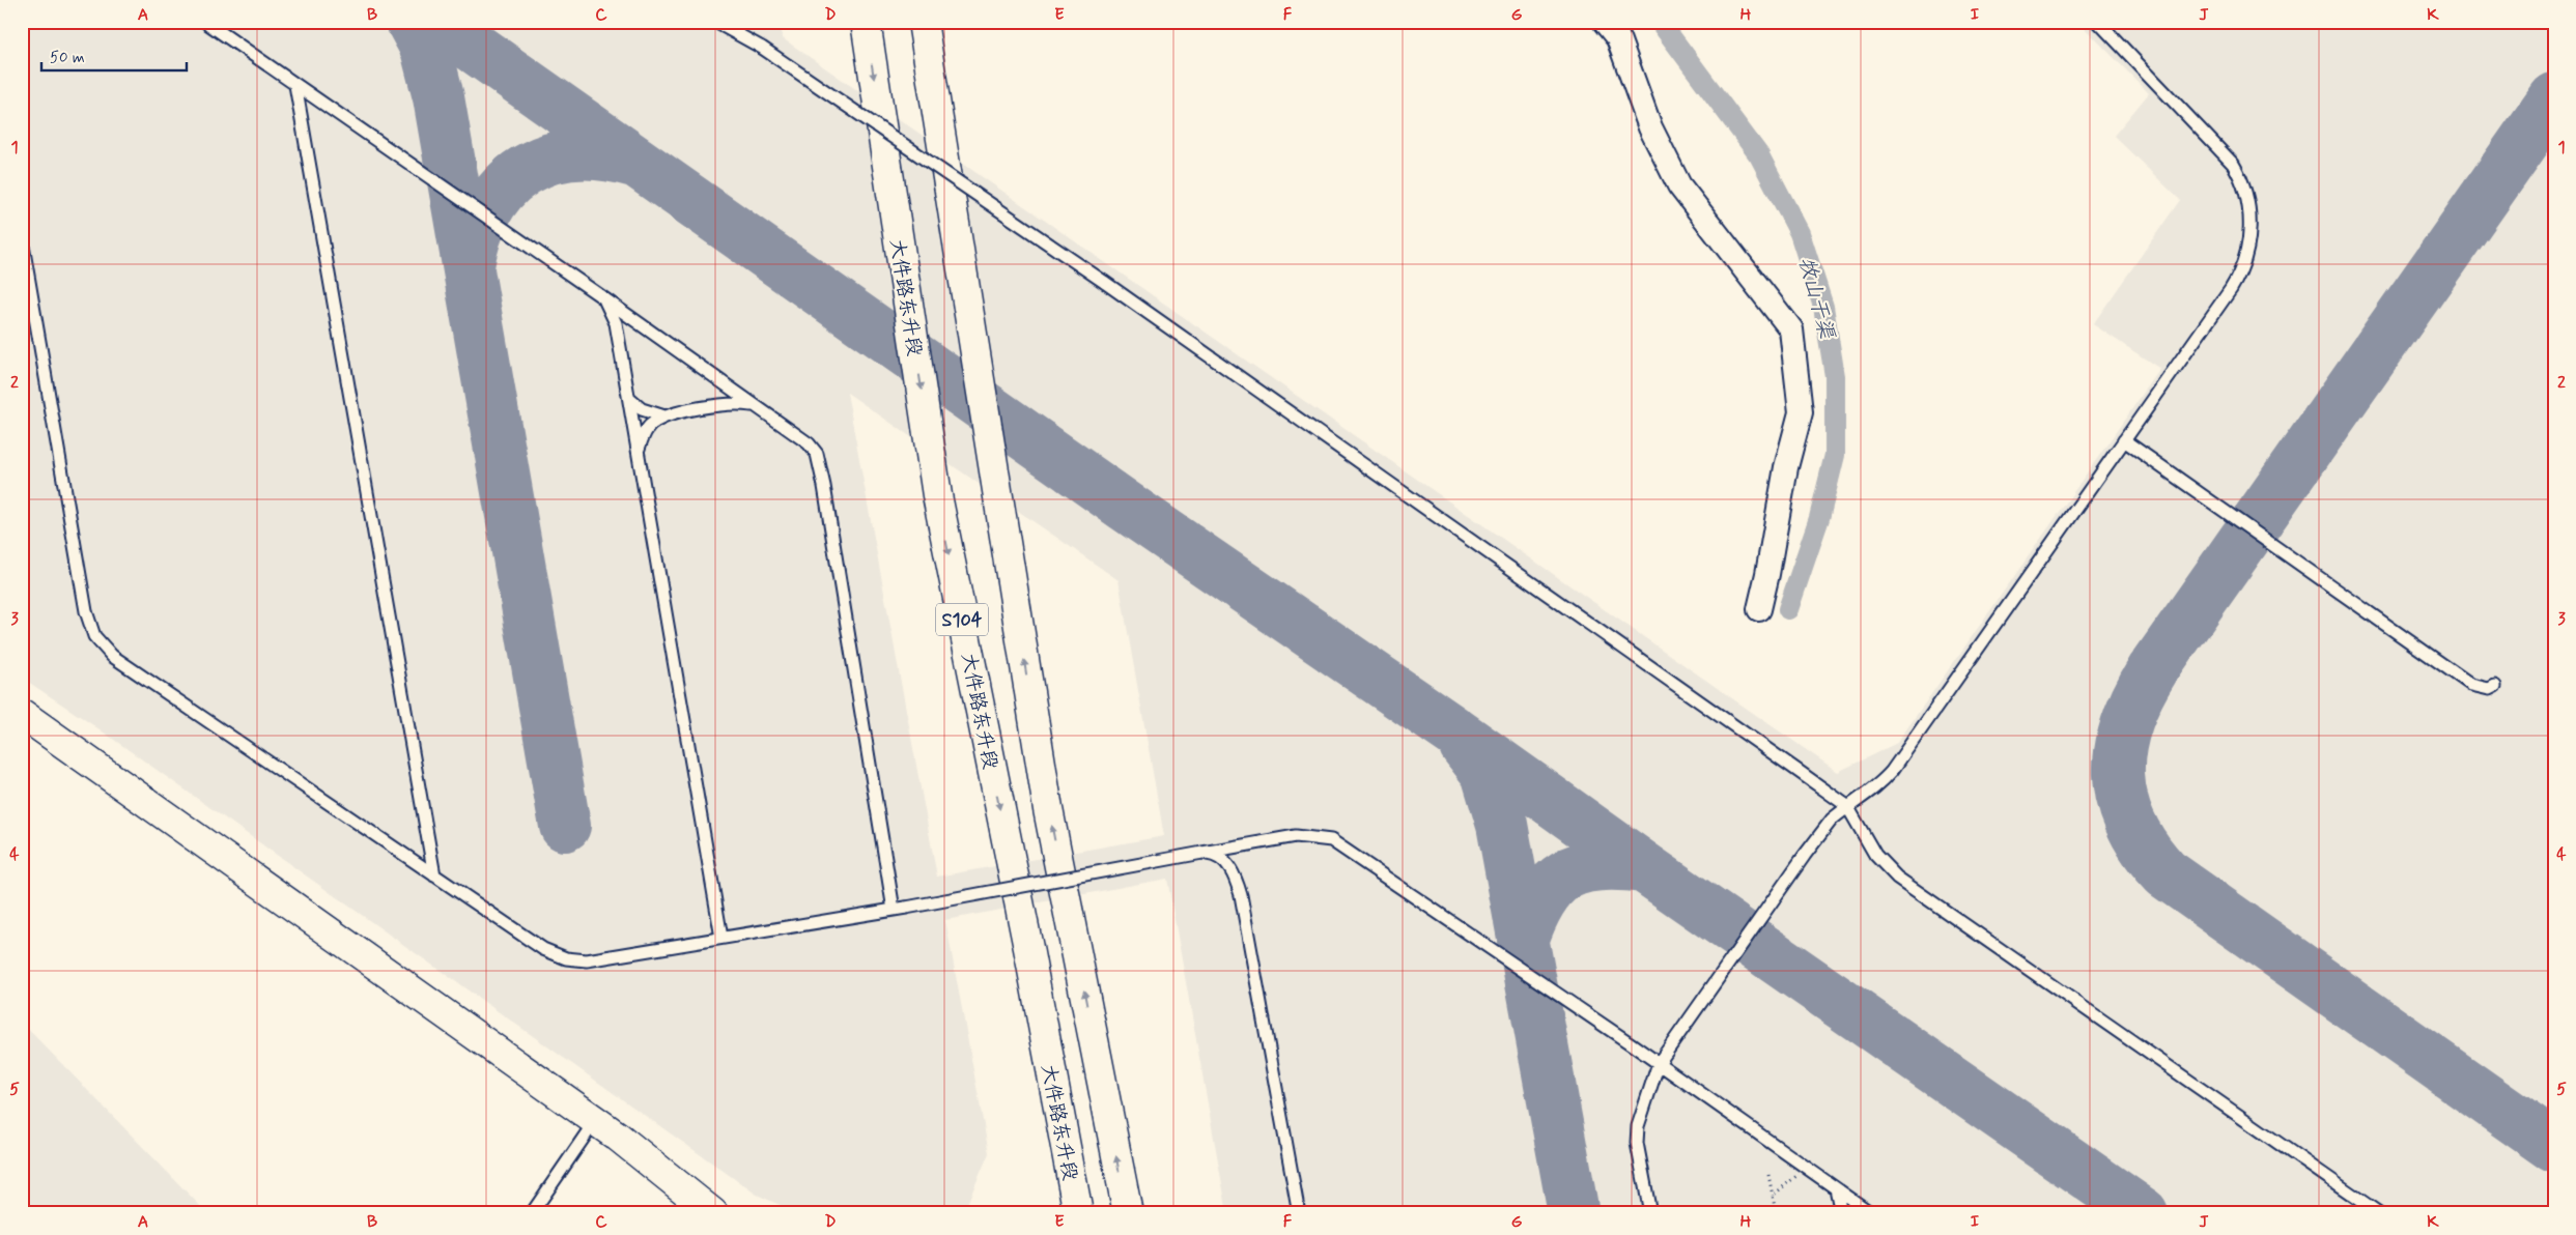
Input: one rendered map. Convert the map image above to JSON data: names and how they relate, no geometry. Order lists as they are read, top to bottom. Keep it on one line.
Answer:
{"streets":{"main road":["大件路东升段","S104"]},"water":["牧山干渠"],"scale_bar":"50 m","grid":{"columns":["A","B","C","D","E","F","G","H","I","J","K"],"rows":["1","2","3","4","5"]}}
